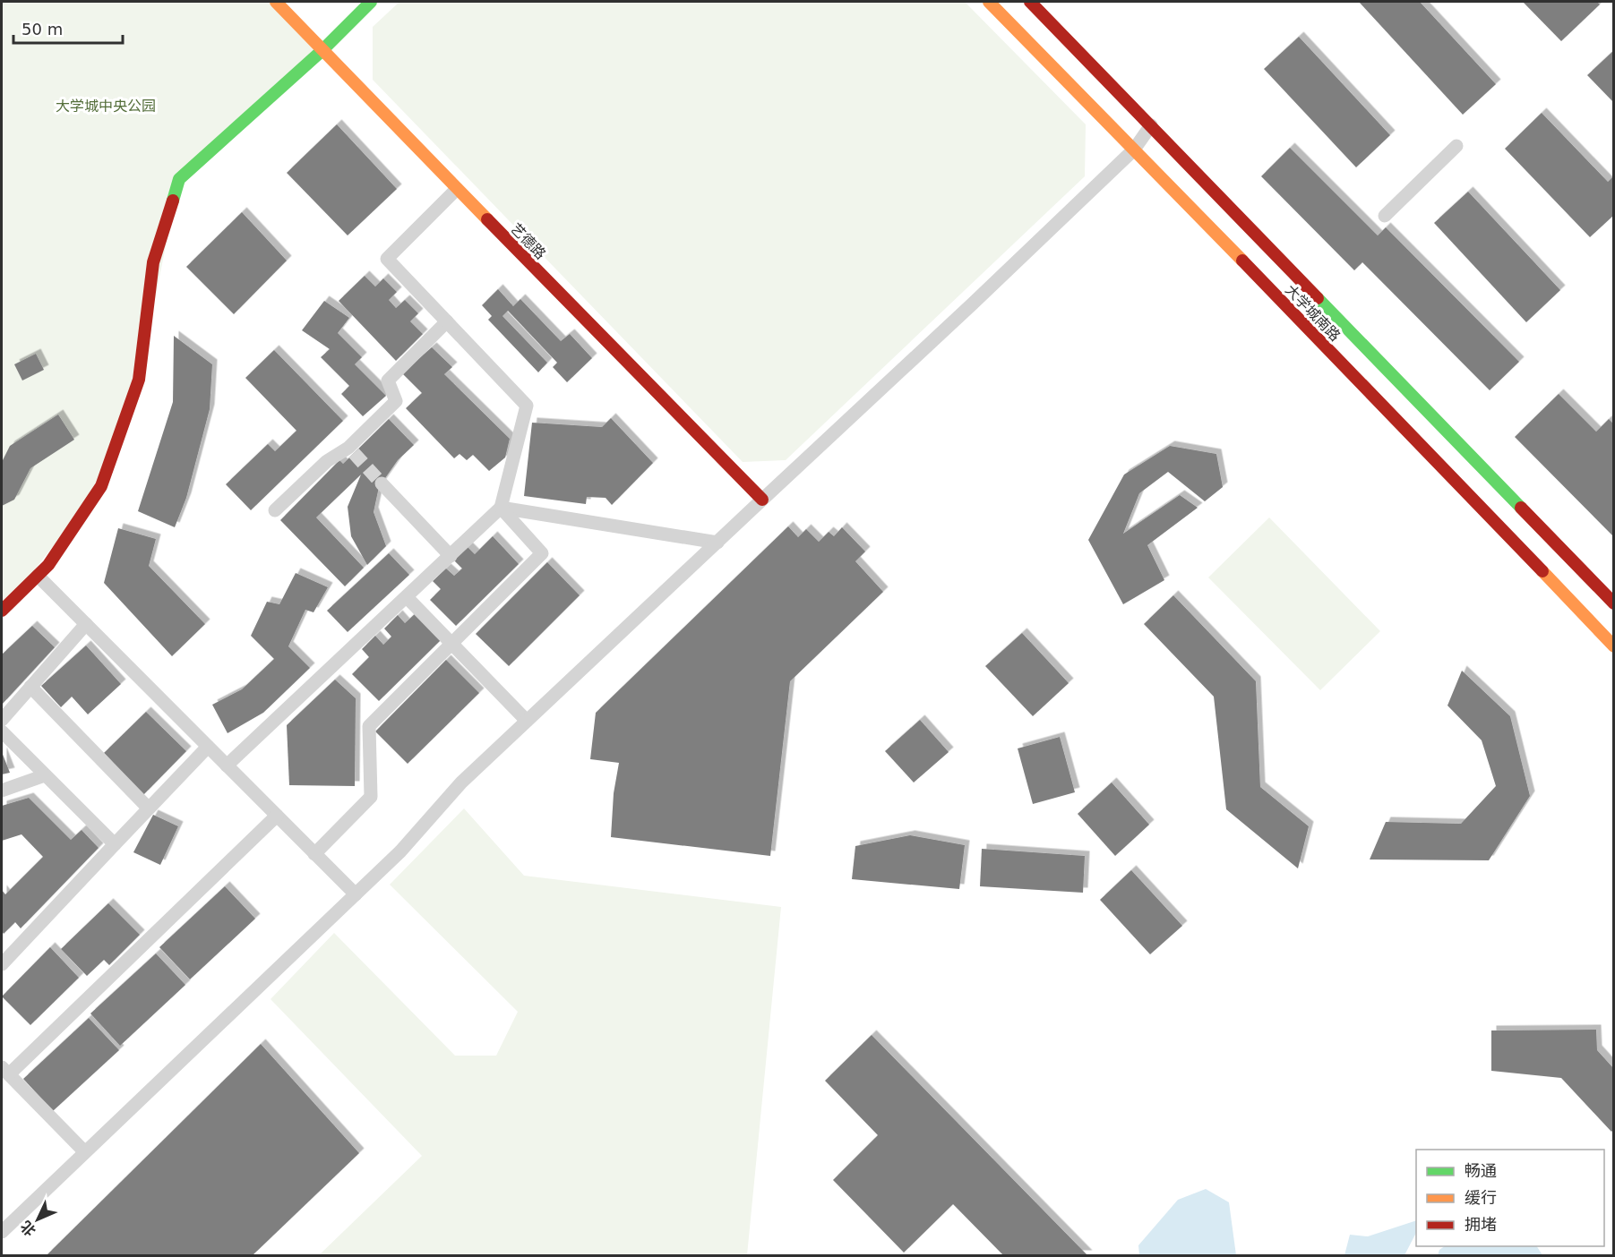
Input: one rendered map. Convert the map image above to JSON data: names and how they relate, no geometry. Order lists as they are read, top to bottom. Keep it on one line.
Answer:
{"streets":{"main road":["艺德路","大学城南路"]},"parks":["大学城中央公园"],"legend":["畅通","缓行","拥堵"],"scale_bar":"50 m","north":"bottom left"}
